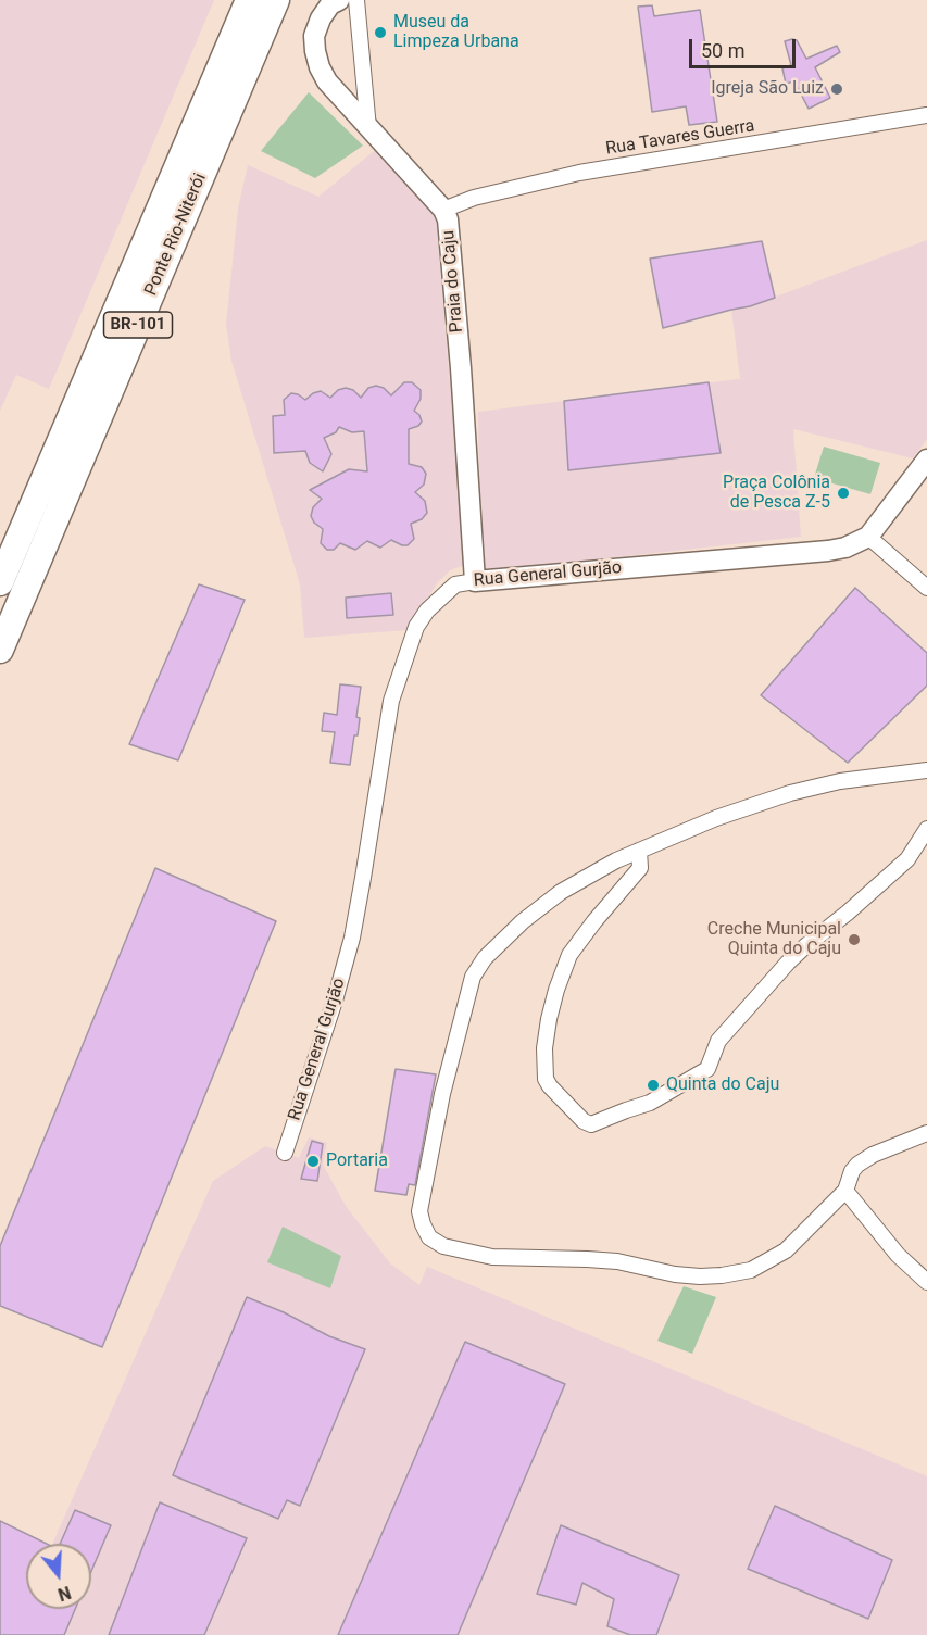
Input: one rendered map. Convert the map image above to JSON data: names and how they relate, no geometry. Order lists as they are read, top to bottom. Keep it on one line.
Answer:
{"streets":{"highway":["Ponte Rio-Niterói","BR-101"],"street":["Rua Tavares Guerra","Praia do Caju","Rua General Gurjão"]},"crossings":[["Rua Tavares Guerra","Praia do Caju"],["Praia do Caju","Rua General Gurjão"]],"places":["Museu da Limpeza Urbana","Igreja São Luiz","Praça Colônia de Pesca Z-5","Creche Municipal Quinta do Caju","Quinta do Caju","Portaria"],"scale_bar":"50 m","north":"bottom"}
